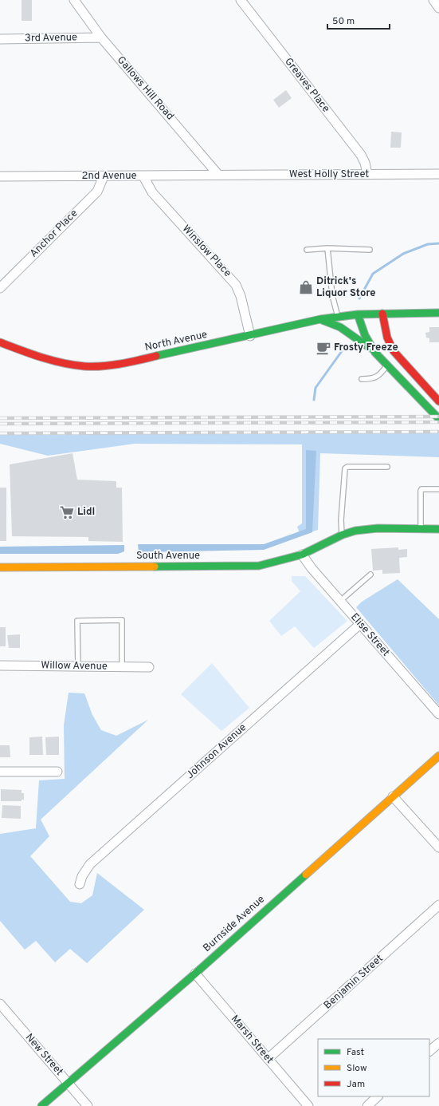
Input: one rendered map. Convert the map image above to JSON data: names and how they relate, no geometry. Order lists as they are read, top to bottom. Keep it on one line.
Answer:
{"streets":{"main road":["North Avenue","South Avenue","Burnside Avenue"],"street":["3rd Avenue","Greaves Place","Gallows Hill Road","West Holly Street","2nd Avenue","Anchor Place","Winslow Place","Elise Street","Willow Avenue","Johnson Avenue","Benjamin Street","Marsh Street","New Street"]},"crossings":[["3rd Avenue","Gallows Hill Road"],["Greaves Place","West Holly Street"],["Gallows Hill Road","West Holly Street"],["Gallows Hill Road","2nd Avenue"],["West Holly Street","2nd Avenue"],["2nd Avenue","Anchor Place"],["2nd Avenue","Winslow Place"],["Winslow Place","North Avenue"],["South Avenue","Elise Street"],["Elise Street","Johnson Avenue"],["Burnside Avenue","Marsh Street"],["Burnside Avenue","New Street"],["Benjamin Street","Marsh Street"]],"places":{"shop":["Ditrick's Liquor Store"],"cafe":["Frosty Freeze"],"supermarket":["Lidl"]},"legend":["Fast","Slow","Jam"],"scale_bar":"50 m"}
